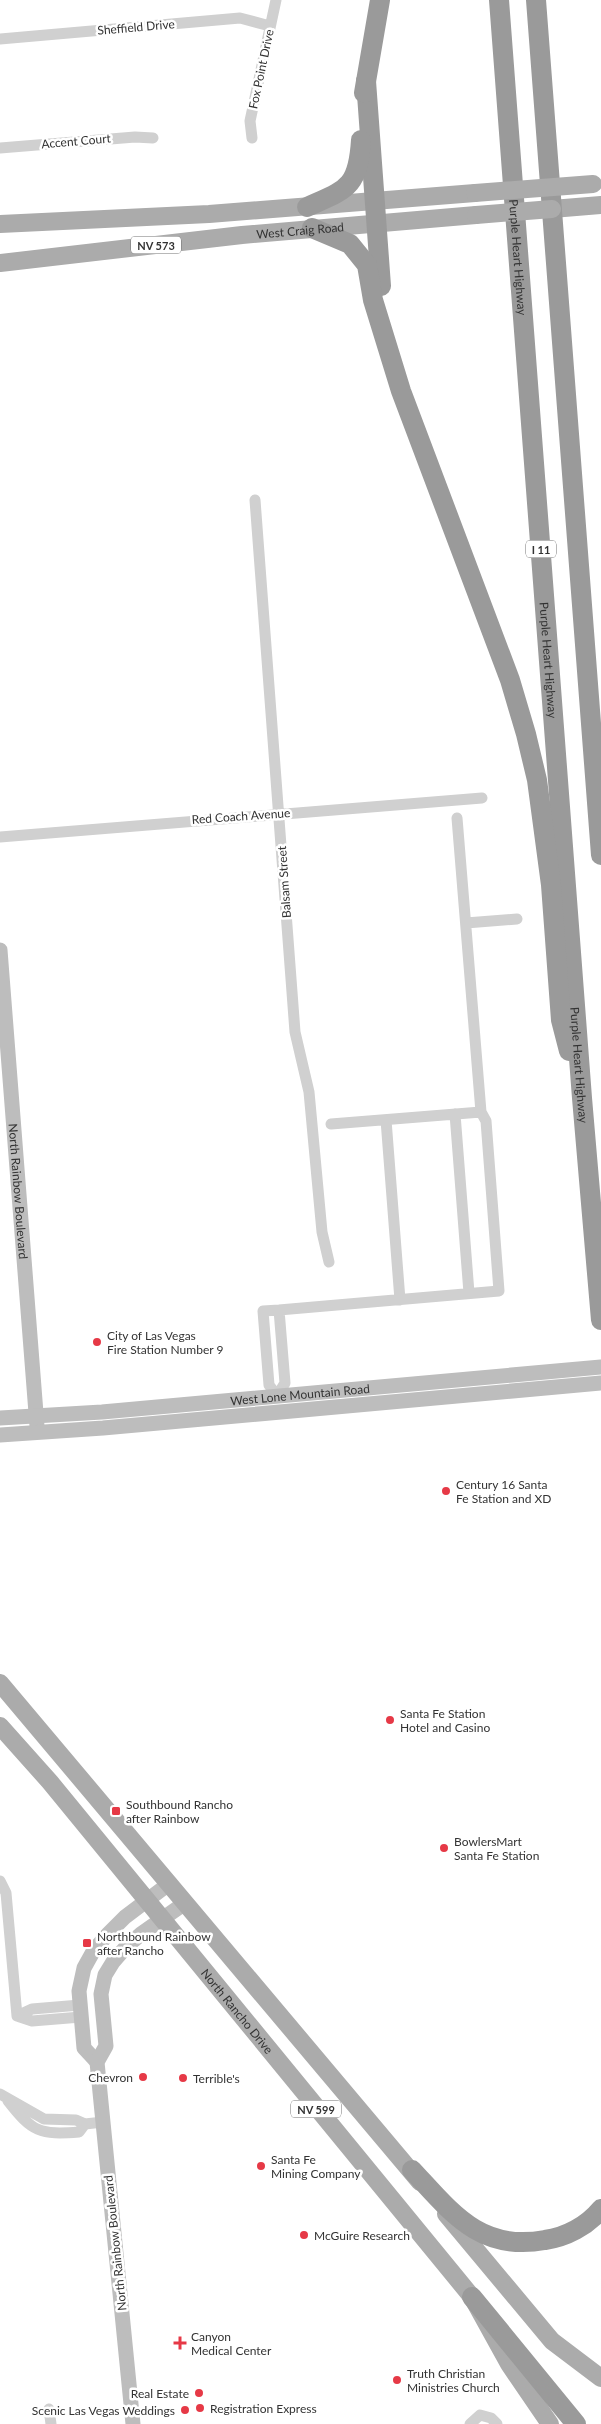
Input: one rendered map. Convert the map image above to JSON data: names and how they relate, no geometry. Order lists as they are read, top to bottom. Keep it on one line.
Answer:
{"streets":{"highway":["Purple Heart Highway","I 11"],"main road":["West Craig Road","NV 573","North Rainbow Boulevard","West Lone Mountain Road","North Rancho Drive","NV 599"],"street":["Sheffield Drive","Fox Point Drive","Accent Court","Red Coach Avenue","Balsam Street"]},"crossings":[["Sheffield Drive","Fox Point Drive"],["Red Coach Avenue","Balsam Street"],["North Rainbow Boulevard","West Lone Mountain Road"],["North Rainbow Boulevard","North Rancho Drive"],["North Rainbow Boulevard","NV 599"]],"places":{"other":["City of Las Vegas Fire Station Number 9","Century 16 Santa Fe Station and XD","Santa Fe Station Hotel and Casino","BowlersMart Santa Fe Station","Chevron","Terrible's","Santa Fe Mining Company","McGuire Research","Truth Christian Ministries Church","Real Estate","Registration Express","Scenic Las Vegas Weddings"],"transit":["Southbound Rancho after Rainbow","Northbound Rainbow after Rancho"],"health":["Canyon Medical Center"]}}
